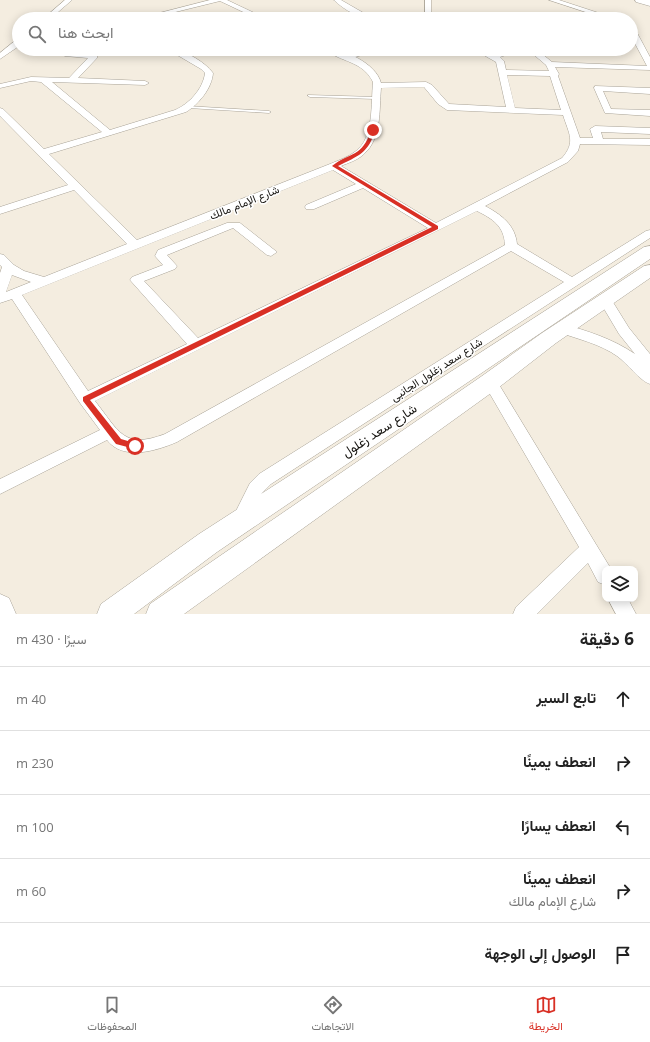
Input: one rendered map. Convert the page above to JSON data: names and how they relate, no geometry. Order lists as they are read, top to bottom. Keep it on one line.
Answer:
{"streets":{"main road":["شارع سعد زغلول"],"street":["شارع الإمام مالك","شارع سعد زغلول الجانبى"]},"crossings":[["شارع سعد زغلول الجانبى","شارع سعد زغلول"]],"page":{"search":"ابحث هنا","heading":["6 دقيقة","سيرًا · 430 m"],"list":[["تابع السير","40 m"],["انعطف يمينًا","230 m"],["انعطف يسارًا","100 m"],["انعطف يمينًا","شارع الإمام مالك","60 m"],"الوصول إلى الوجهة"],"nav":["الخريطة","الاتجاهات","المحفوظات"]}}
